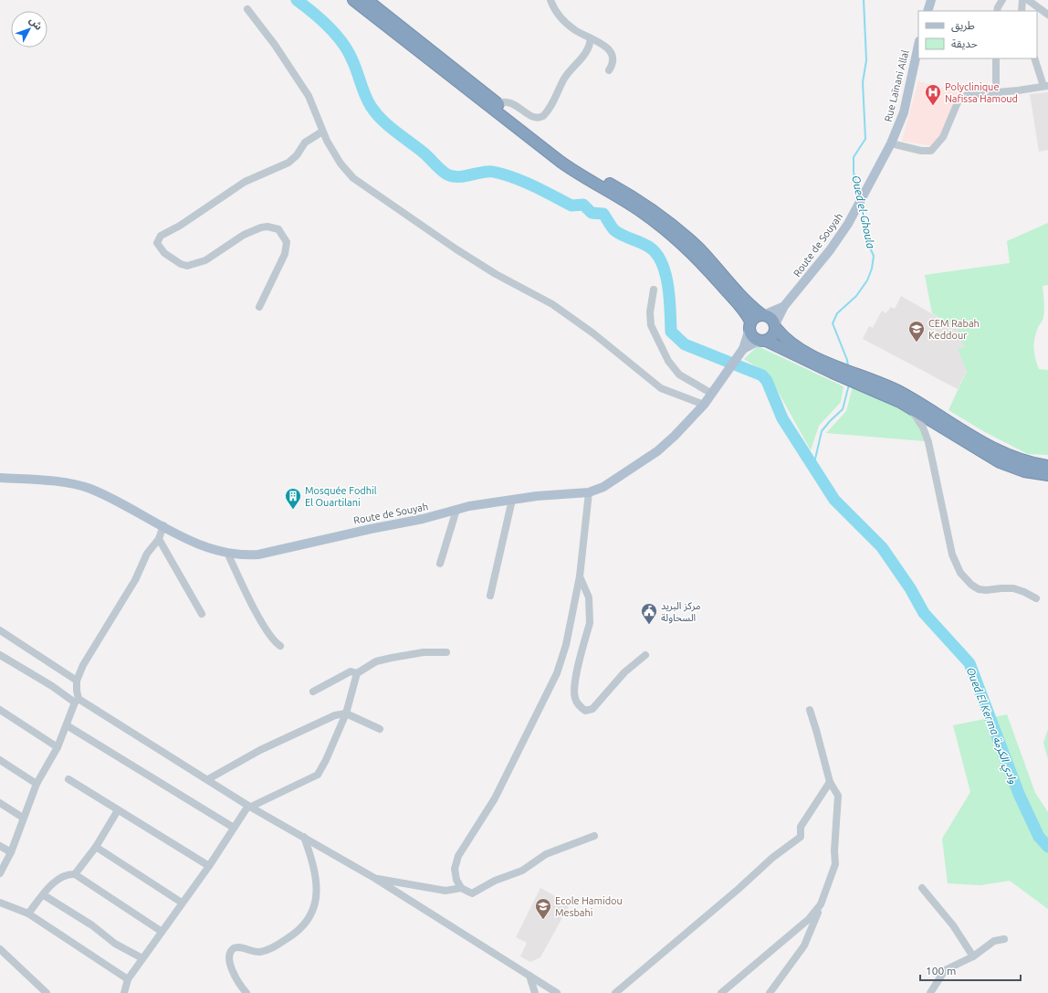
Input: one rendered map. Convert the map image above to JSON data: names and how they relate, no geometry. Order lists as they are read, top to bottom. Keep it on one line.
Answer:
{"streets":{"main road":["Rue Laïnani Allal","Route de Souyah"]},"crossings":[["Rue Laïnani Allal","Route de Souyah"]],"water":["Oued el-Ghoula","Oued El Kerma وادي الكرمة"],"places":{"hospital":["Polyclinique Nafissa Hamoud"],"school or university":["CEM Rabah Keddour","Ecole Hamidou Mesbahi"],"building":["Mosquée Fodhil El Ouartilani"],"public building":["مركز البريد السحاولة"]},"legend":["طريق","حديقة"],"scale_bar":"100 m","north":"top right"}
